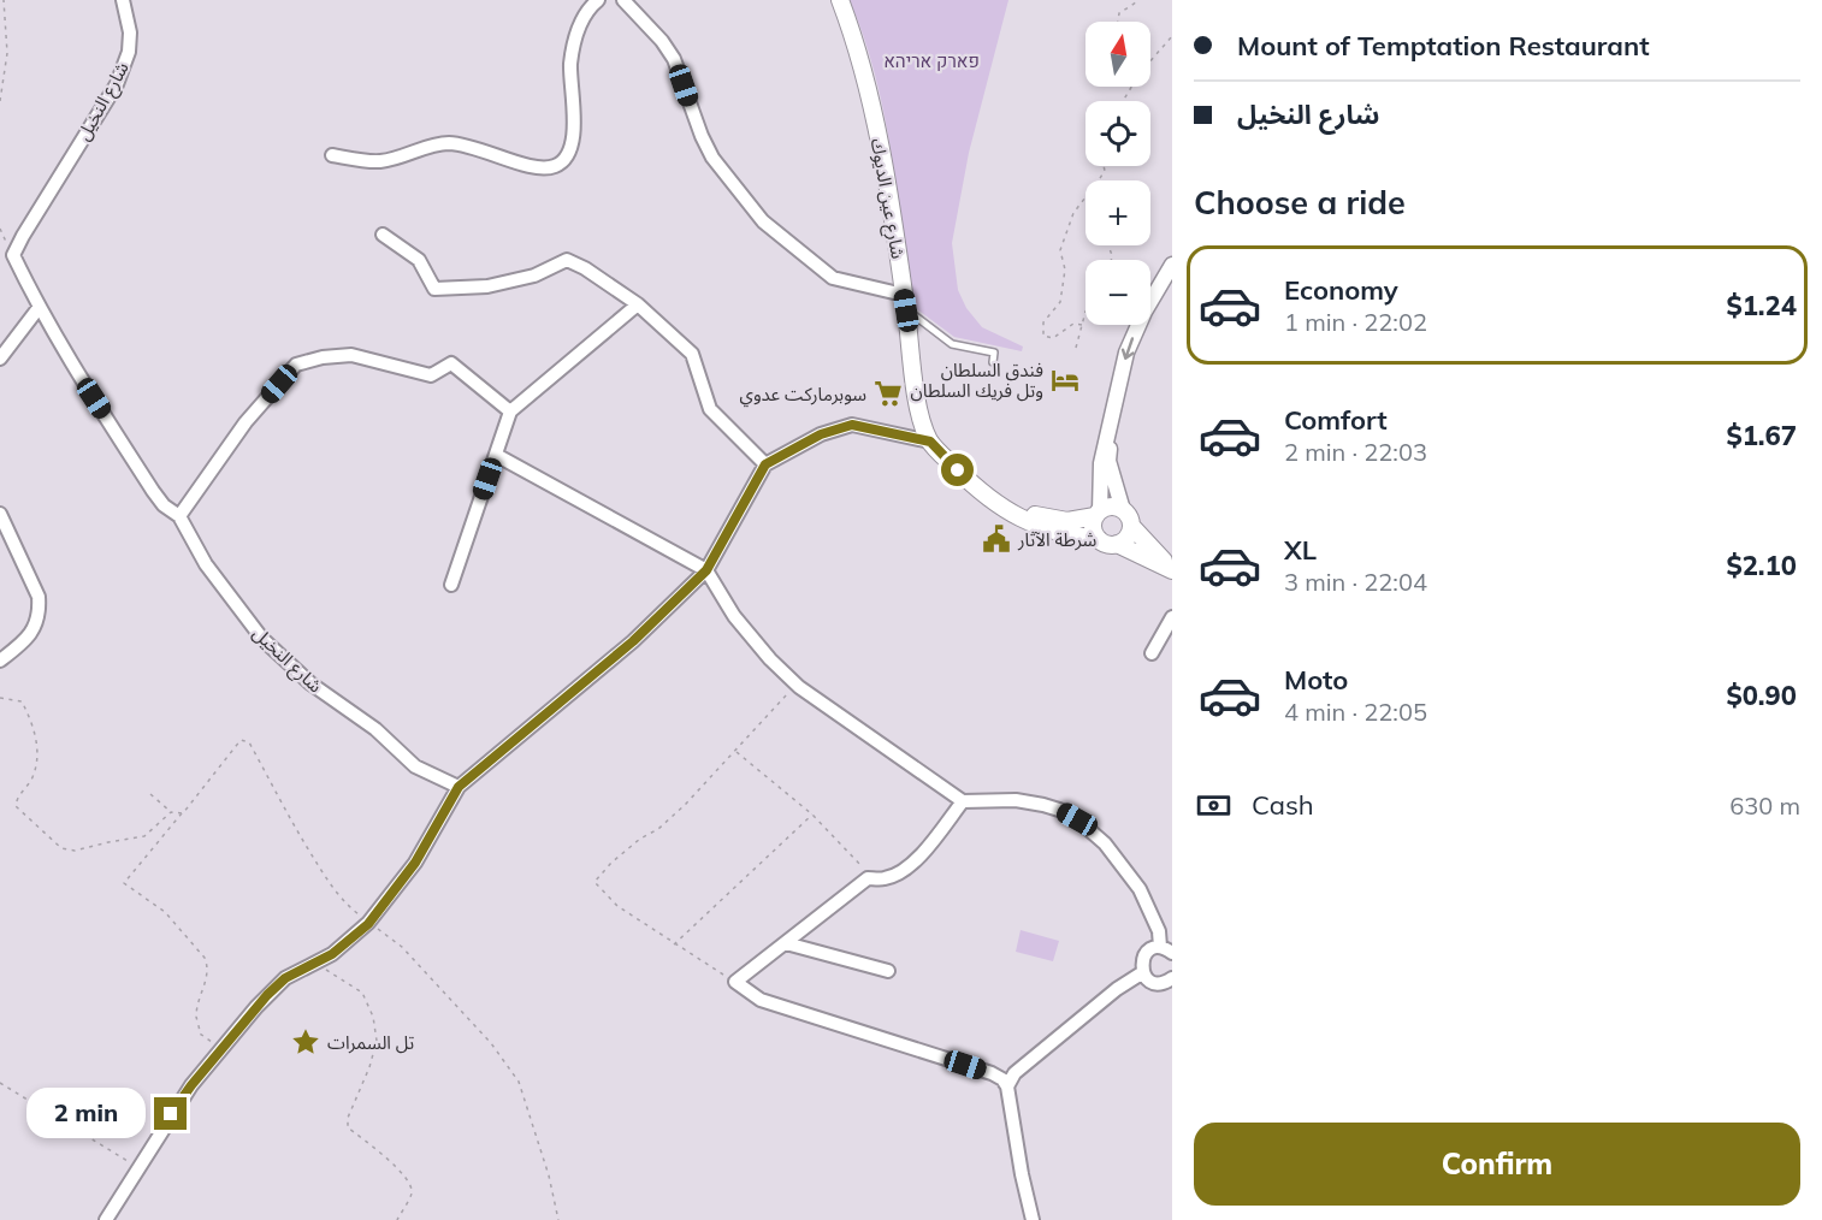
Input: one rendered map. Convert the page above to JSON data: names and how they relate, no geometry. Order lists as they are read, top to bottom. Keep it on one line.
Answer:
{"streets":{"main road":["شارع عين الديوك"],"street":["شارع النخيل"]},"parks":["פארק אריהא"],"places":{"hotel":["فندق السلطان وتل فريك السلطان"],"supermarket":["سوبرماركت عدوي"],"public building":["شرطة الآثار"],"place":["تل السمرات"]},"north":"top","page":{"banner":["Mount of Temptation Restaurant","شارع النخيل"],"map_buttons":["+","−"],"heading":"Choose a ride","list":[{"name":"Economy","note":"1 min · 22:02","value":"$1.24"},{"name":"Comfort","note":"2 min · 22:03","value":"$1.67"},{"name":"XL","note":"3 min · 22:04","value":"$2.10"},{"name":"Moto","note":"4 min · 22:05","value":"$0.90"}],"pay":["Cash","630 m"],"bubble":"2 min","buttons":"Confirm"}}
